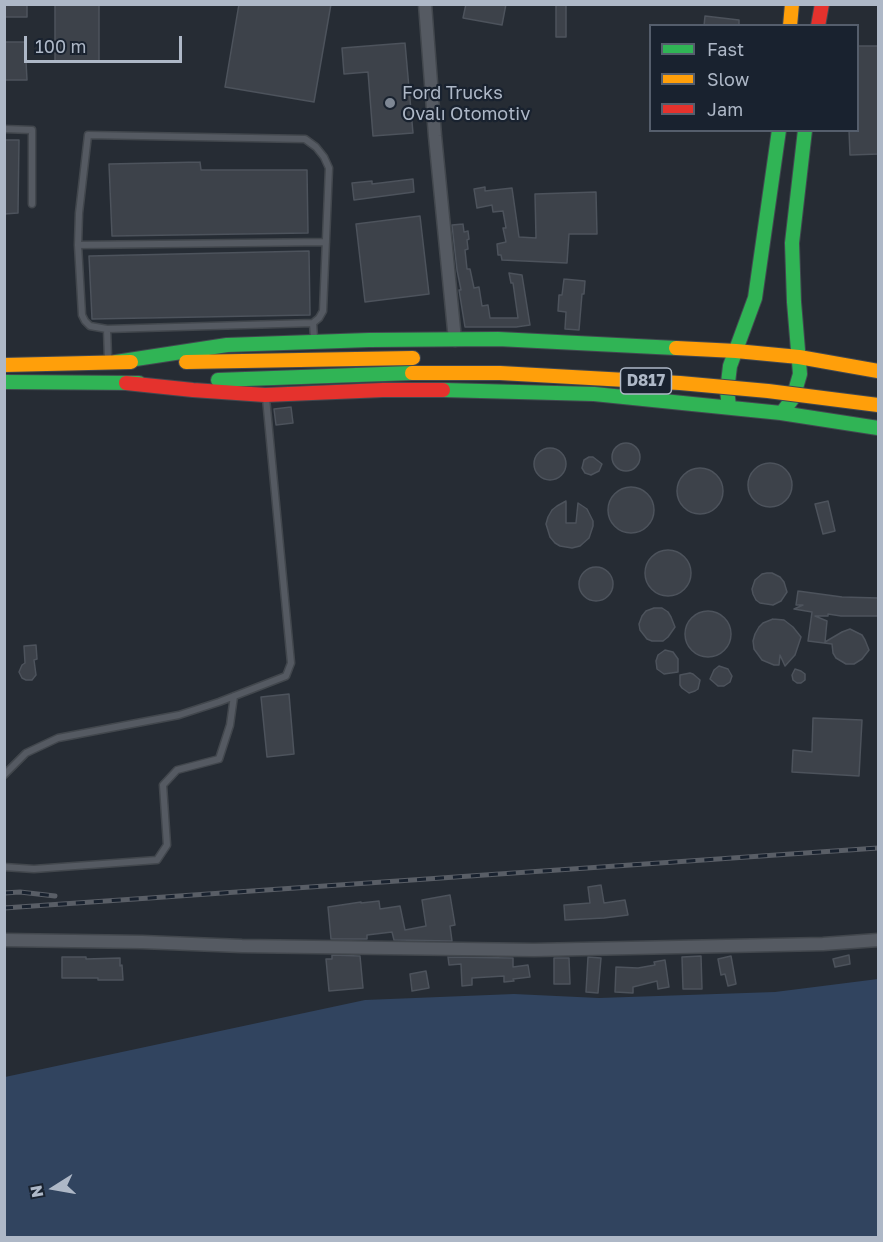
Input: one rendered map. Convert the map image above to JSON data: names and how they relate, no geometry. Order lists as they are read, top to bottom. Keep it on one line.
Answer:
{"streets":{"highway":["D817"]},"places":["Ford Trucks Ovalı Otomotiv"],"legend":["Fast","Slow","Jam"],"scale_bar":"100 m","north":"left"}
